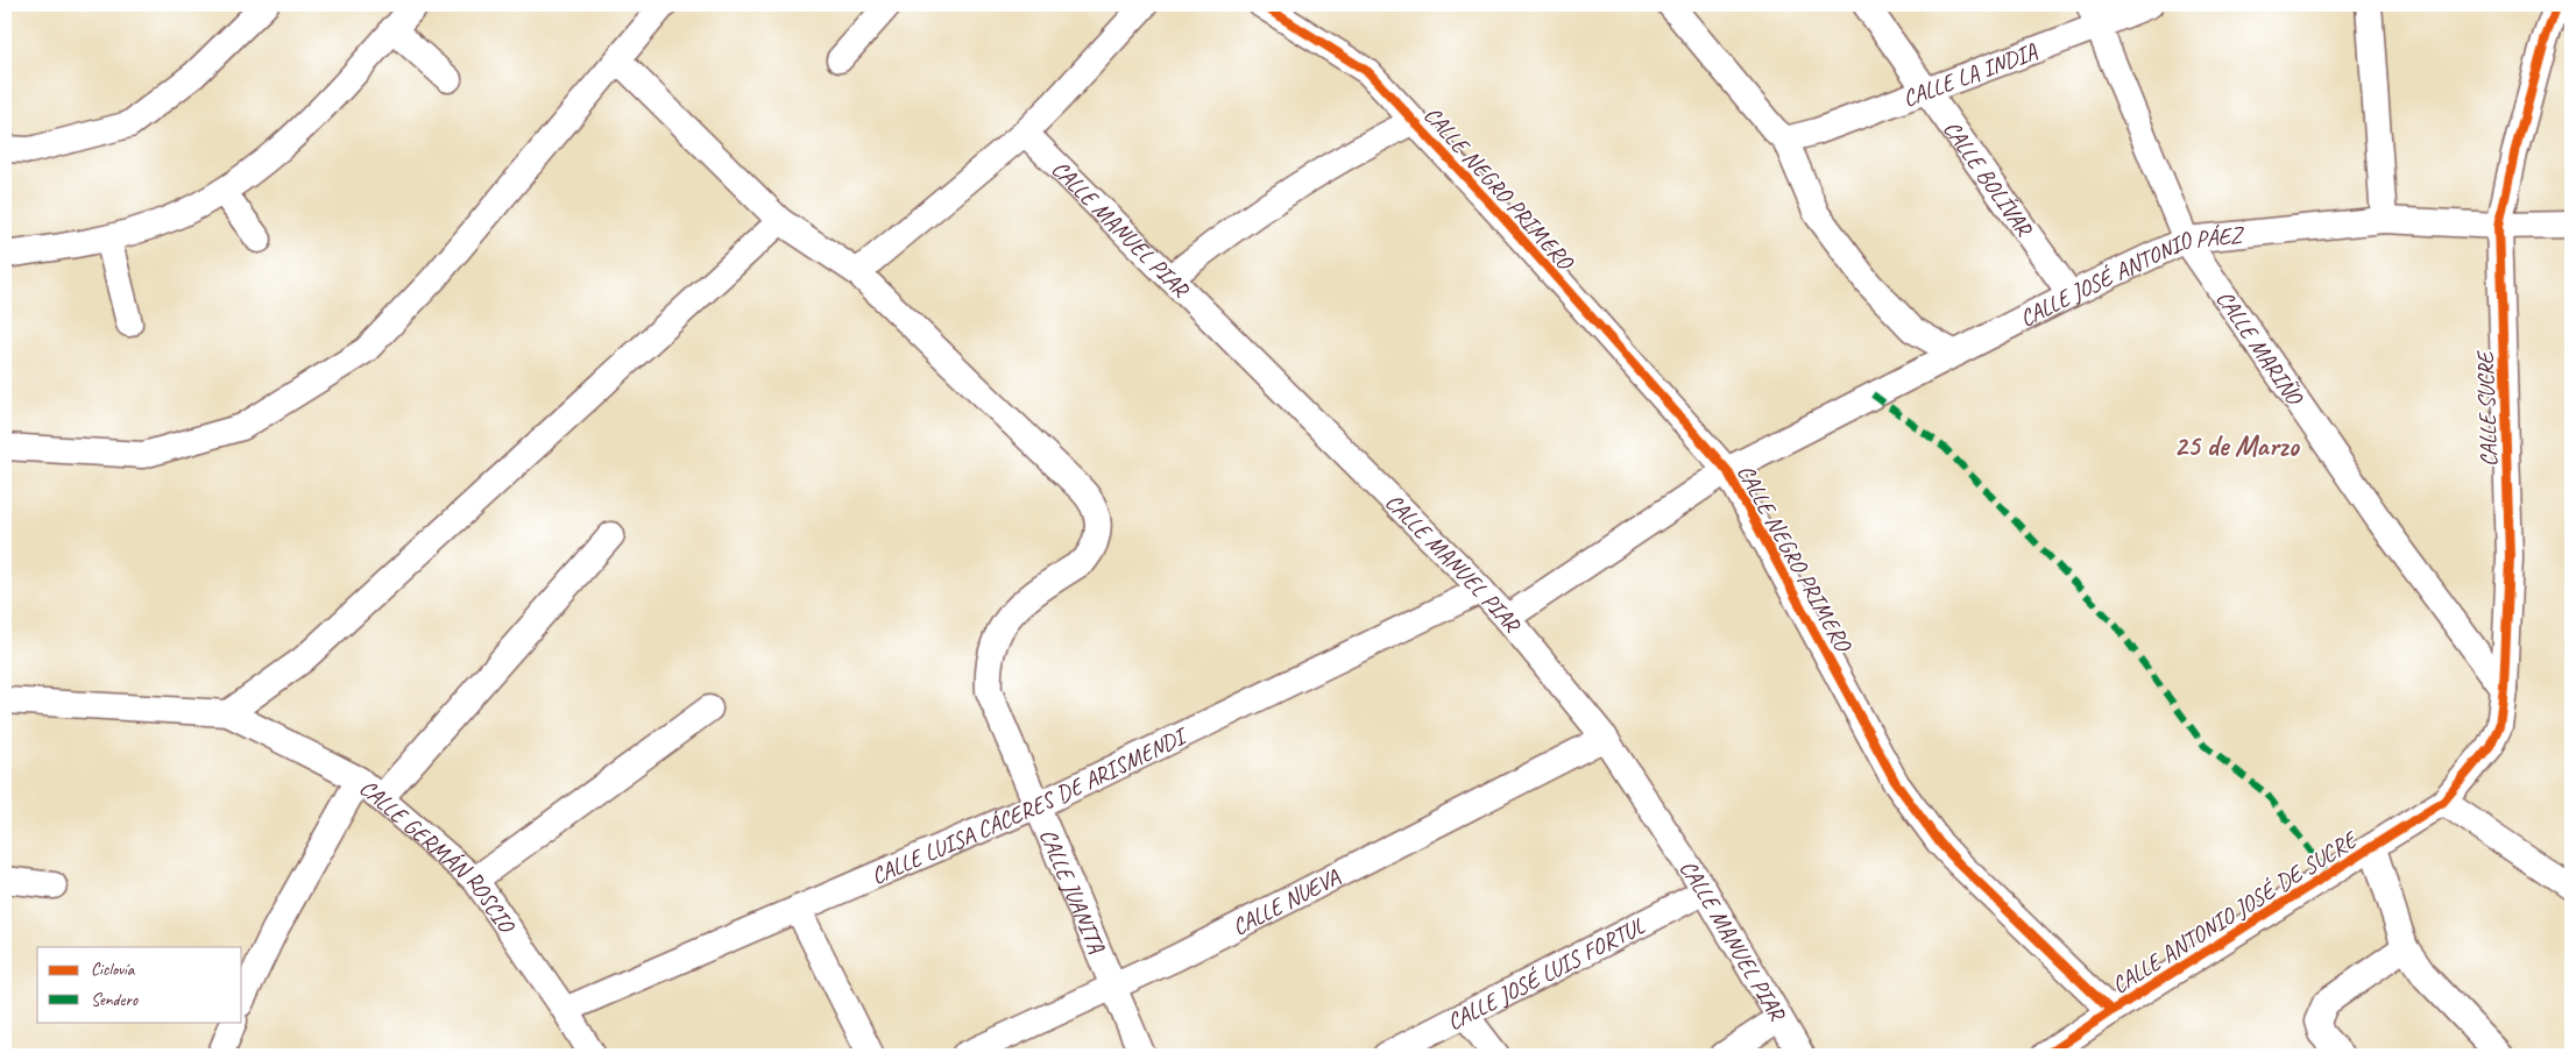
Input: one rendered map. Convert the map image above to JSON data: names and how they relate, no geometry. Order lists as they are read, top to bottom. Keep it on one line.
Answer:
{"streets":{"street":["CALLE LA INDIA","CALLE BOLÍVAR","CALLE NEGRO PRIMERO","CALLE MANUEL PIAR","CALLE JOSÉ ANTONIO PÁEZ","CALLE MARIÑO","CALLE SUCRE","CALLE LUISA CÁCERES DE ARISMENDI","CALLE GERMÁN ROSCIO","CALLE JUANITA","CALLE NUEVA","CALLE ANTONIO JOSÉ DE SUCRE","CALLE JOSÉ LUIS FORTUL"]},"crossings":[["CALLE LA INDIA","CALLE BOLÍVAR"],["CALLE LA INDIA","CALLE MARIÑO"],["CALLE BOLÍVAR","CALLE JOSÉ ANTONIO PÁEZ"],["CALLE NEGRO PRIMERO","CALLE JOSÉ ANTONIO PÁEZ"],["CALLE NEGRO PRIMERO","CALLE ANTONIO JOSÉ DE SUCRE"],["CALLE MANUEL PIAR","CALLE LUISA CÁCERES DE ARISMENDI"],["CALLE MANUEL PIAR","CALLE NUEVA"],["CALLE MANUEL PIAR","CALLE JOSÉ LUIS FORTUL"],["CALLE JOSÉ ANTONIO PÁEZ","CALLE MARIÑO"],["CALLE JOSÉ ANTONIO PÁEZ","CALLE SUCRE"],["CALLE MARIÑO","CALLE SUCRE"],["CALLE SUCRE","CALLE ANTONIO JOSÉ DE SUCRE"],["CALLE LUISA CÁCERES DE ARISMENDI","CALLE GERMÁN ROSCIO"],["CALLE LUISA CÁCERES DE ARISMENDI","CALLE JUANITA"],["CALLE JUANITA","CALLE NUEVA"]],"districts":["25 de Marzo"],"legend":["Ciclovía","Sendero"]}
